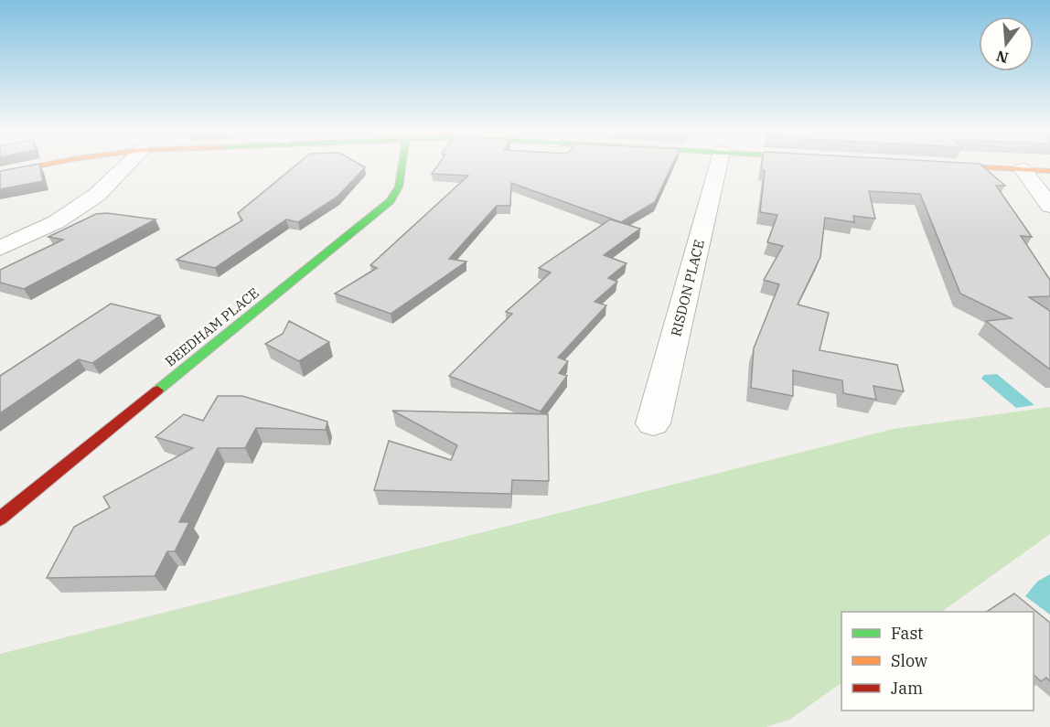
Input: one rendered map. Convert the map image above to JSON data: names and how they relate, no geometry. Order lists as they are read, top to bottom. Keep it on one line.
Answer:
{"streets":{"street":["RISDON PLACE","BEEDHAM PLACE"]},"legend":["Fast","Slow","Jam"],"north":"bottom"}
